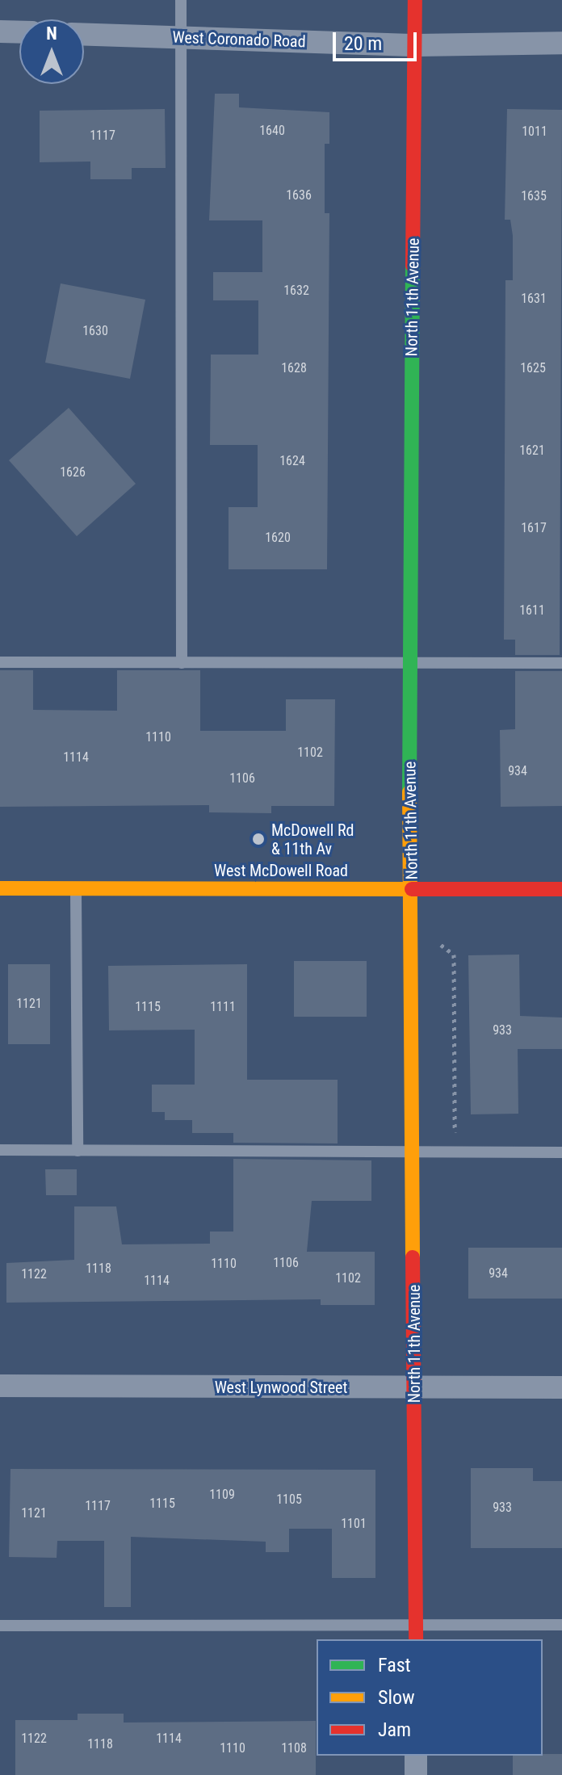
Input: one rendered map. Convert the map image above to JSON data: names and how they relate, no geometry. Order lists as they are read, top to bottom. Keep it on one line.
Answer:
{"streets":{"street":["West Coronado Road","North 11th Avenue","West McDowell Road","West Lynwood Street"]},"crossings":[["West Coronado Road","North 11th Avenue"],["North 11th Avenue","West McDowell Road"],["North 11th Avenue","West Lynwood Street"]],"places":["McDowell Rd & 11th Av"],"house_numbers":["1640","1011","1117","1636","1635","1632","1631","1630","1628","1625","1621","1624","1626","1617","1620","1611","1110","1102","1114","934","1106","1121","1115","1111","933","1106","1110","1118","934","1122","1102","1114","1109","1105","1115","1117","933","1121","1101","1122","1114","1118","1110","1108"],"legend":["Fast","Slow","Jam"],"scale_bar":"20 m","north":"top"}
